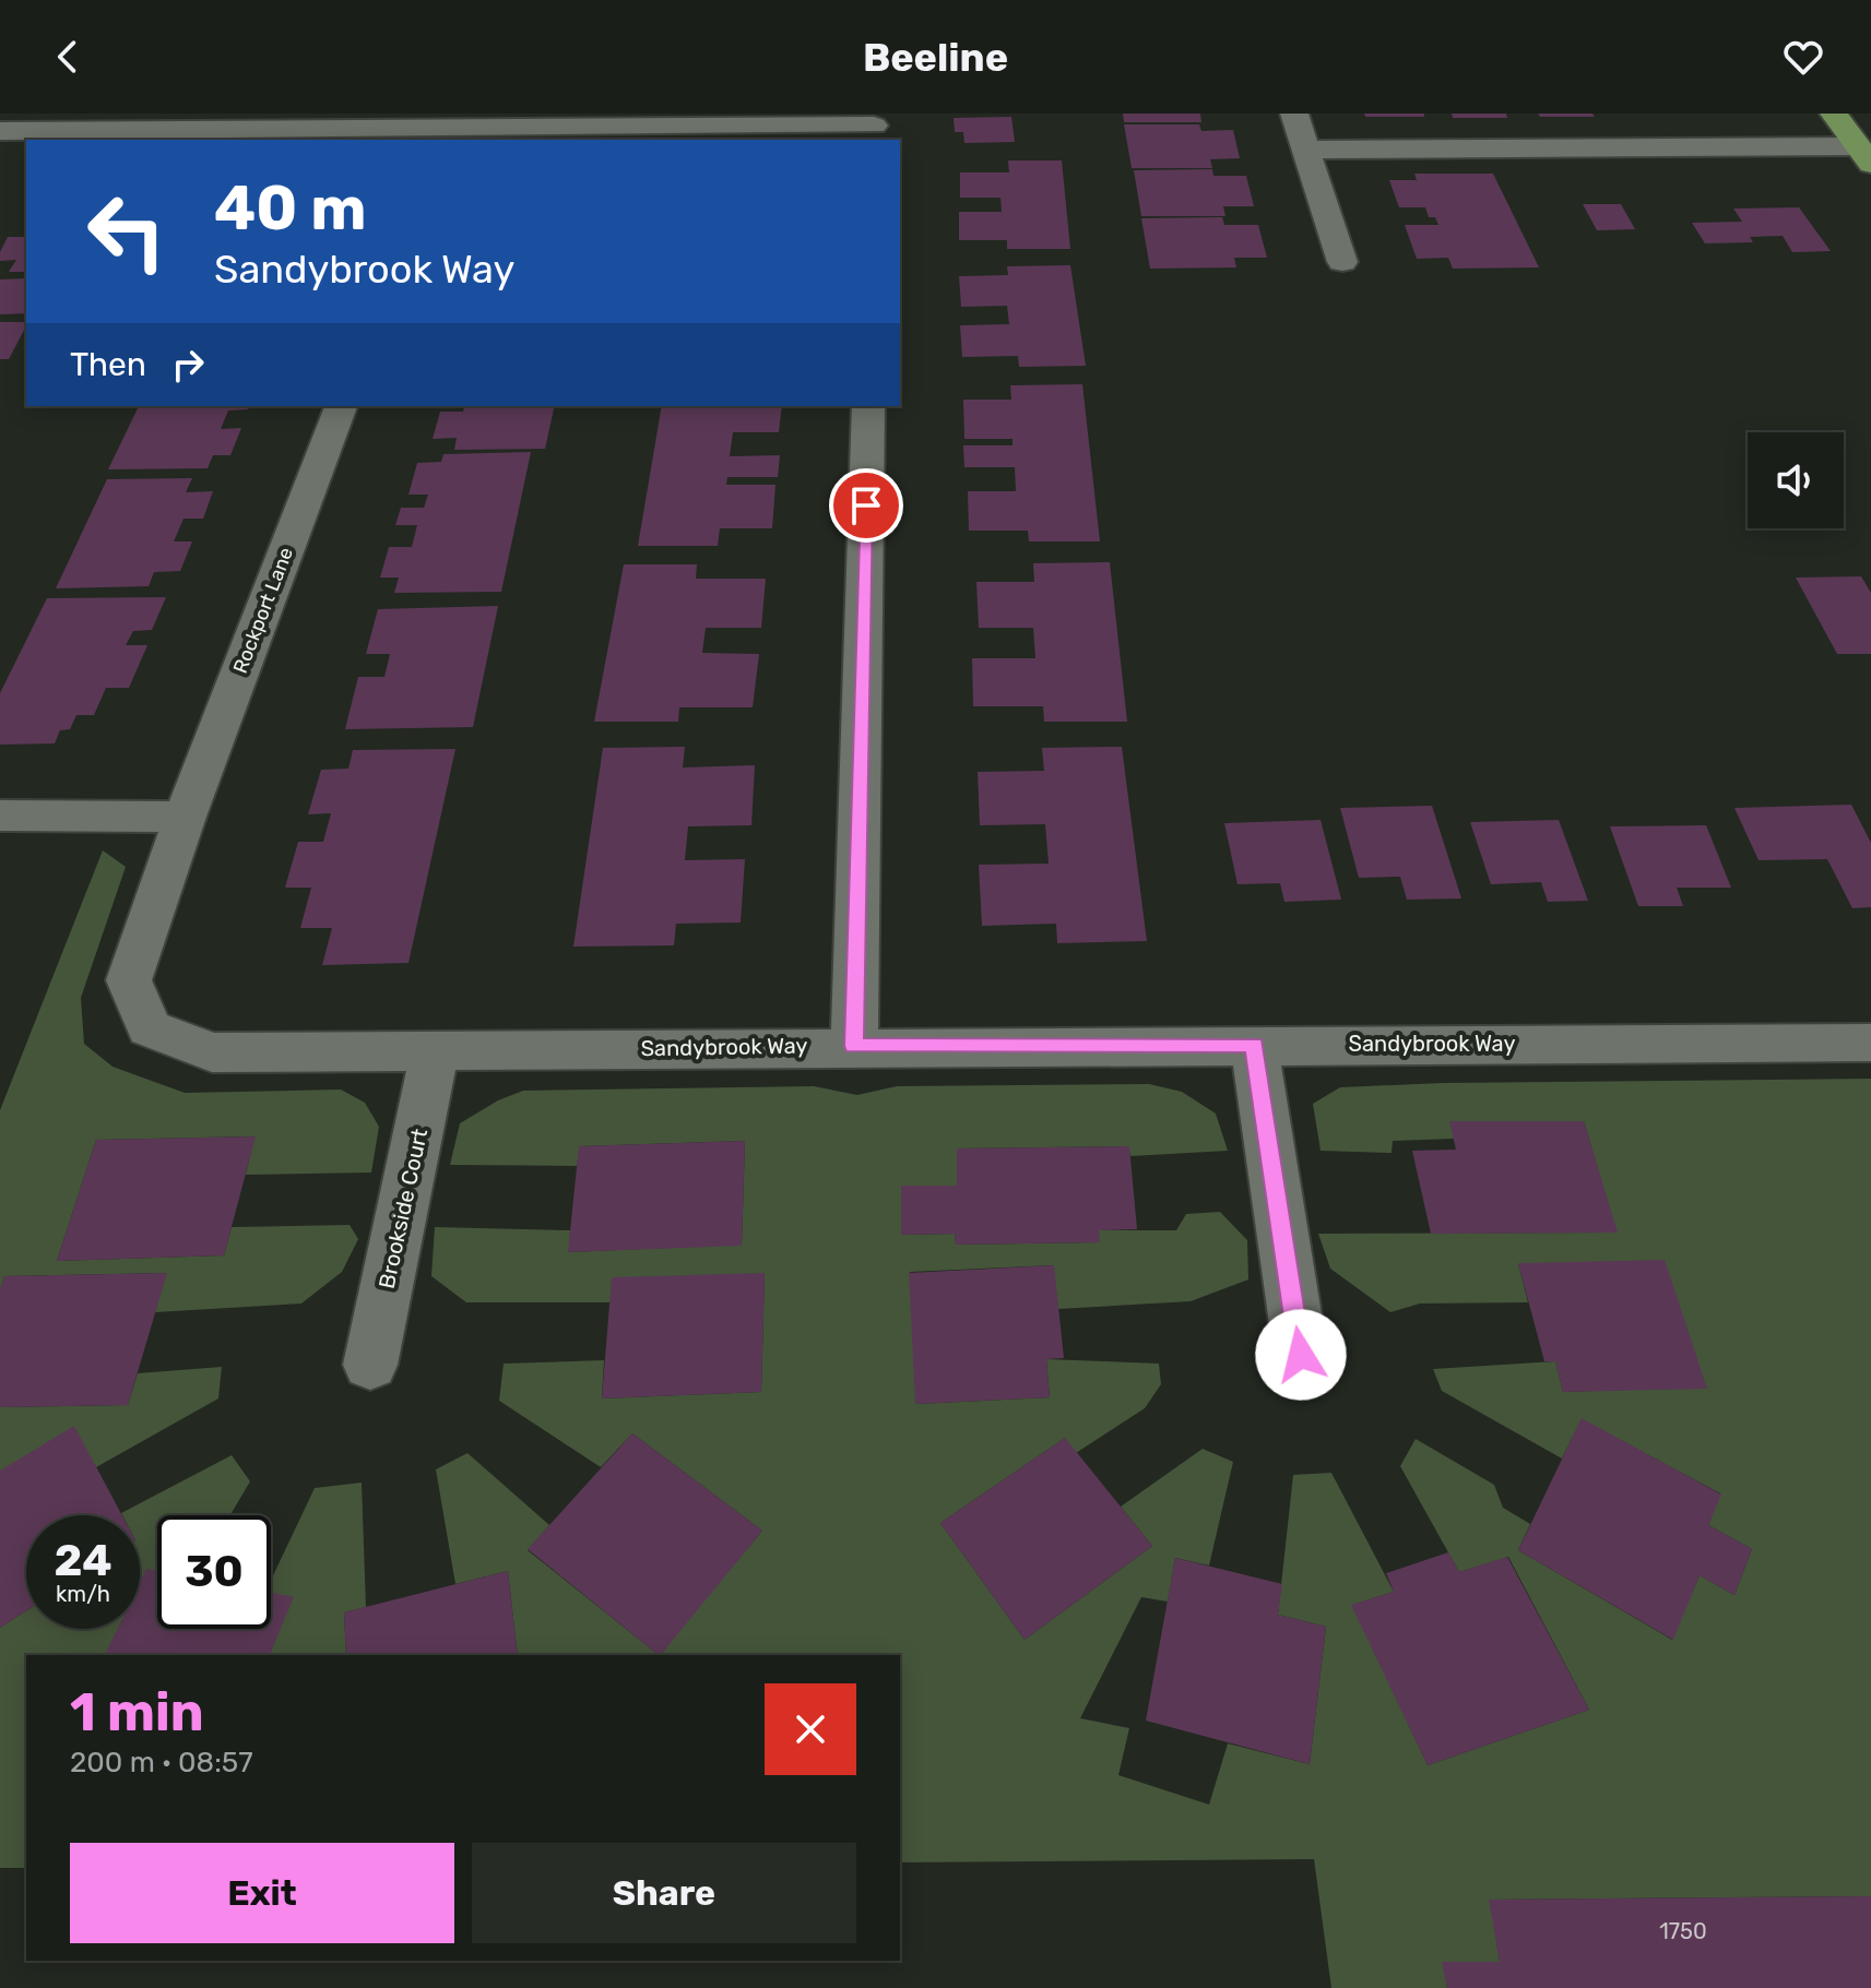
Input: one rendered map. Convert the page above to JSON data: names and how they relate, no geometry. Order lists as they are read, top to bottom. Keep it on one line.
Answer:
{"streets":{"street":["Rockport Lane","Sandybrook Way","Brookside Court"]},"crossings":[["Rockport Lane","Sandybrook Way"],["Sandybrook Way","Brookside Court"]],"house_numbers":["1750"],"page":{"header":"Beeline","turn":["40 m","Sandybrook Way"],"then":"Then","speed":"24 km/h","limit":"30","heading":["1 min","200 m · 08:57"],"buttons":["Exit","Share"]}}
